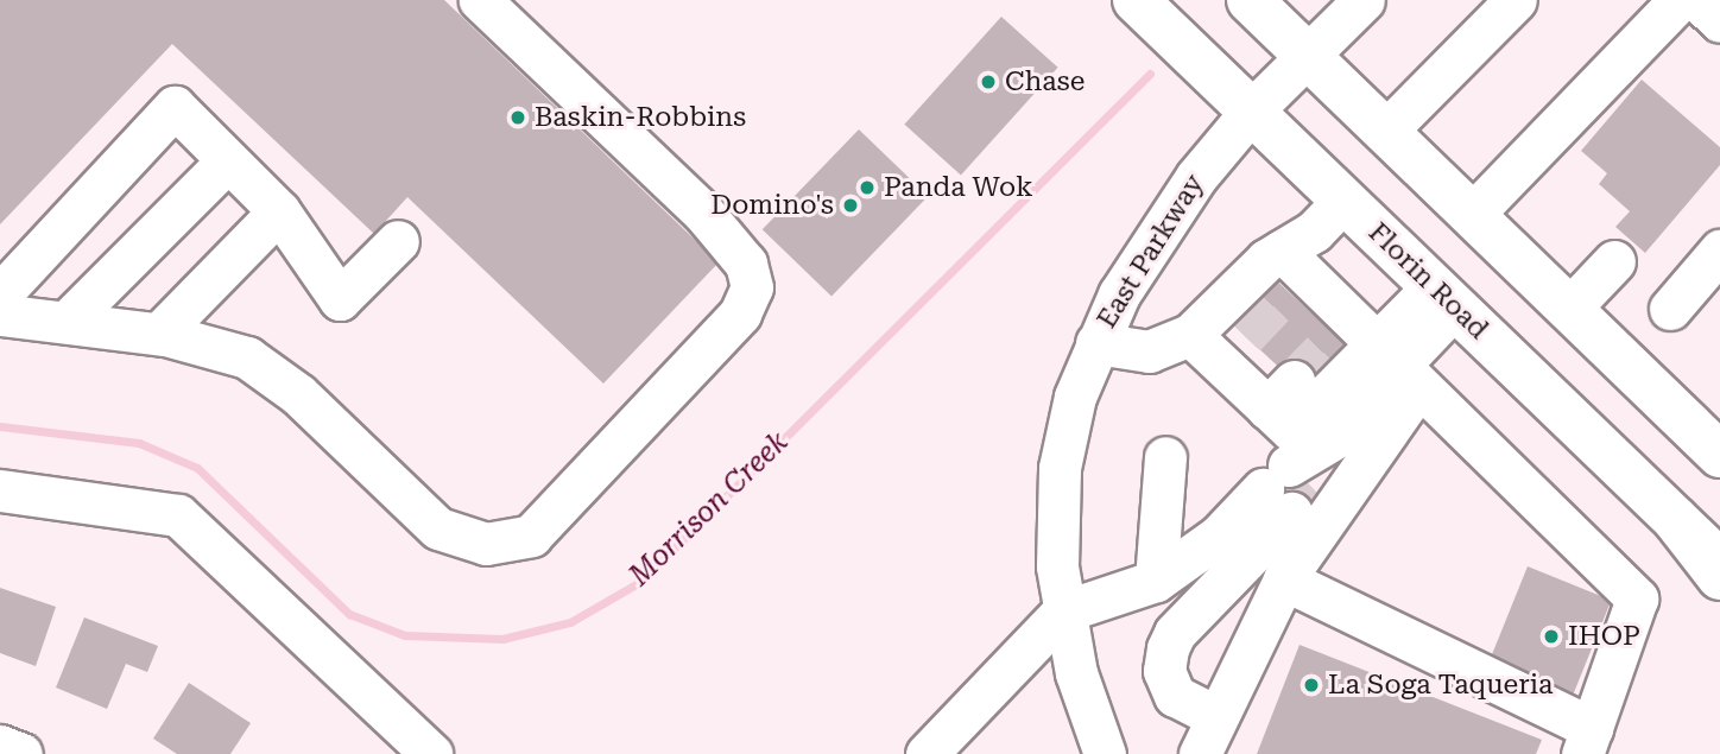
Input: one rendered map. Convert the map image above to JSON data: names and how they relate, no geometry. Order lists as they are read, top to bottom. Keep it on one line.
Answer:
{"streets":{"main road":["Florin Road"],"street":["East Parkway"]},"crossings":[["East Parkway","Florin Road"]],"water":["Morrison Creek"],"places":["Chase","Baskin-Robbins","Panda Wok","Domino's","IHOP","La Soga Taqueria"]}
